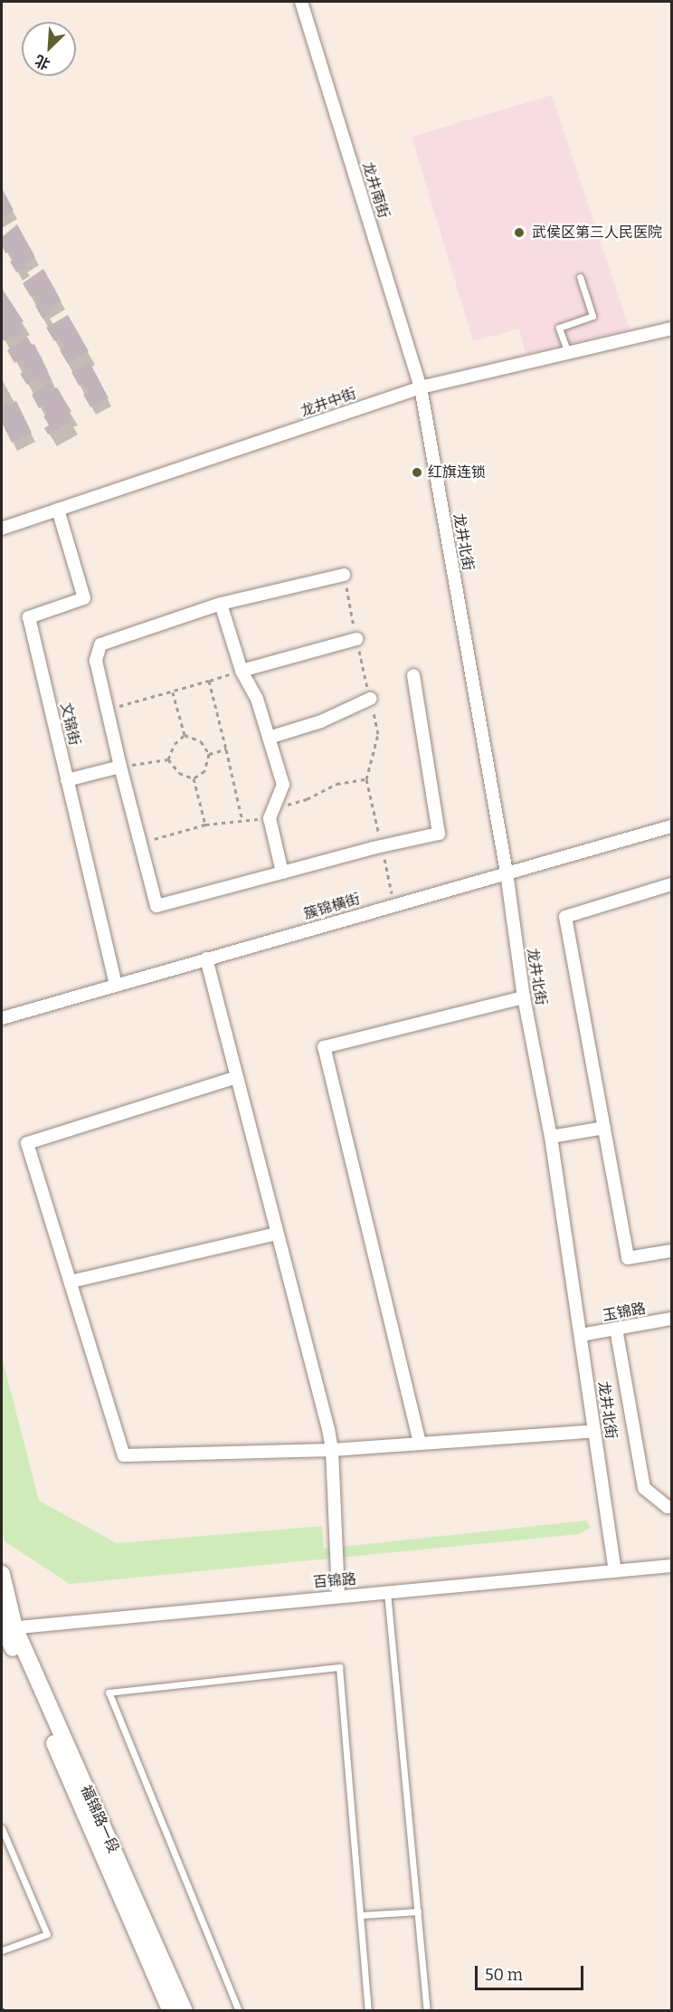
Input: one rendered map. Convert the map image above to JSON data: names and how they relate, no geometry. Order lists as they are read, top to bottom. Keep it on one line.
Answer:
{"streets":{"street":["龙井南街","龙井中街","龙井北街","文锦街","簇锦横街","玉锦路","百锦路","福锦路一段"]},"crossings":[["龙井南街","龙井中街"],["龙井南街","龙井北街"],["龙井中街","龙井北街"],["龙井中街","文锦街"],["龙井北街","簇锦横街"],["龙井北街","玉锦路"],["龙井北街","百锦路"],["文锦街","簇锦横街"],["百锦路","福锦路一段"]],"places":["武侯区第三人民医院","红旗连锁"],"scale_bar":"50 m","north":"bottom left"}
